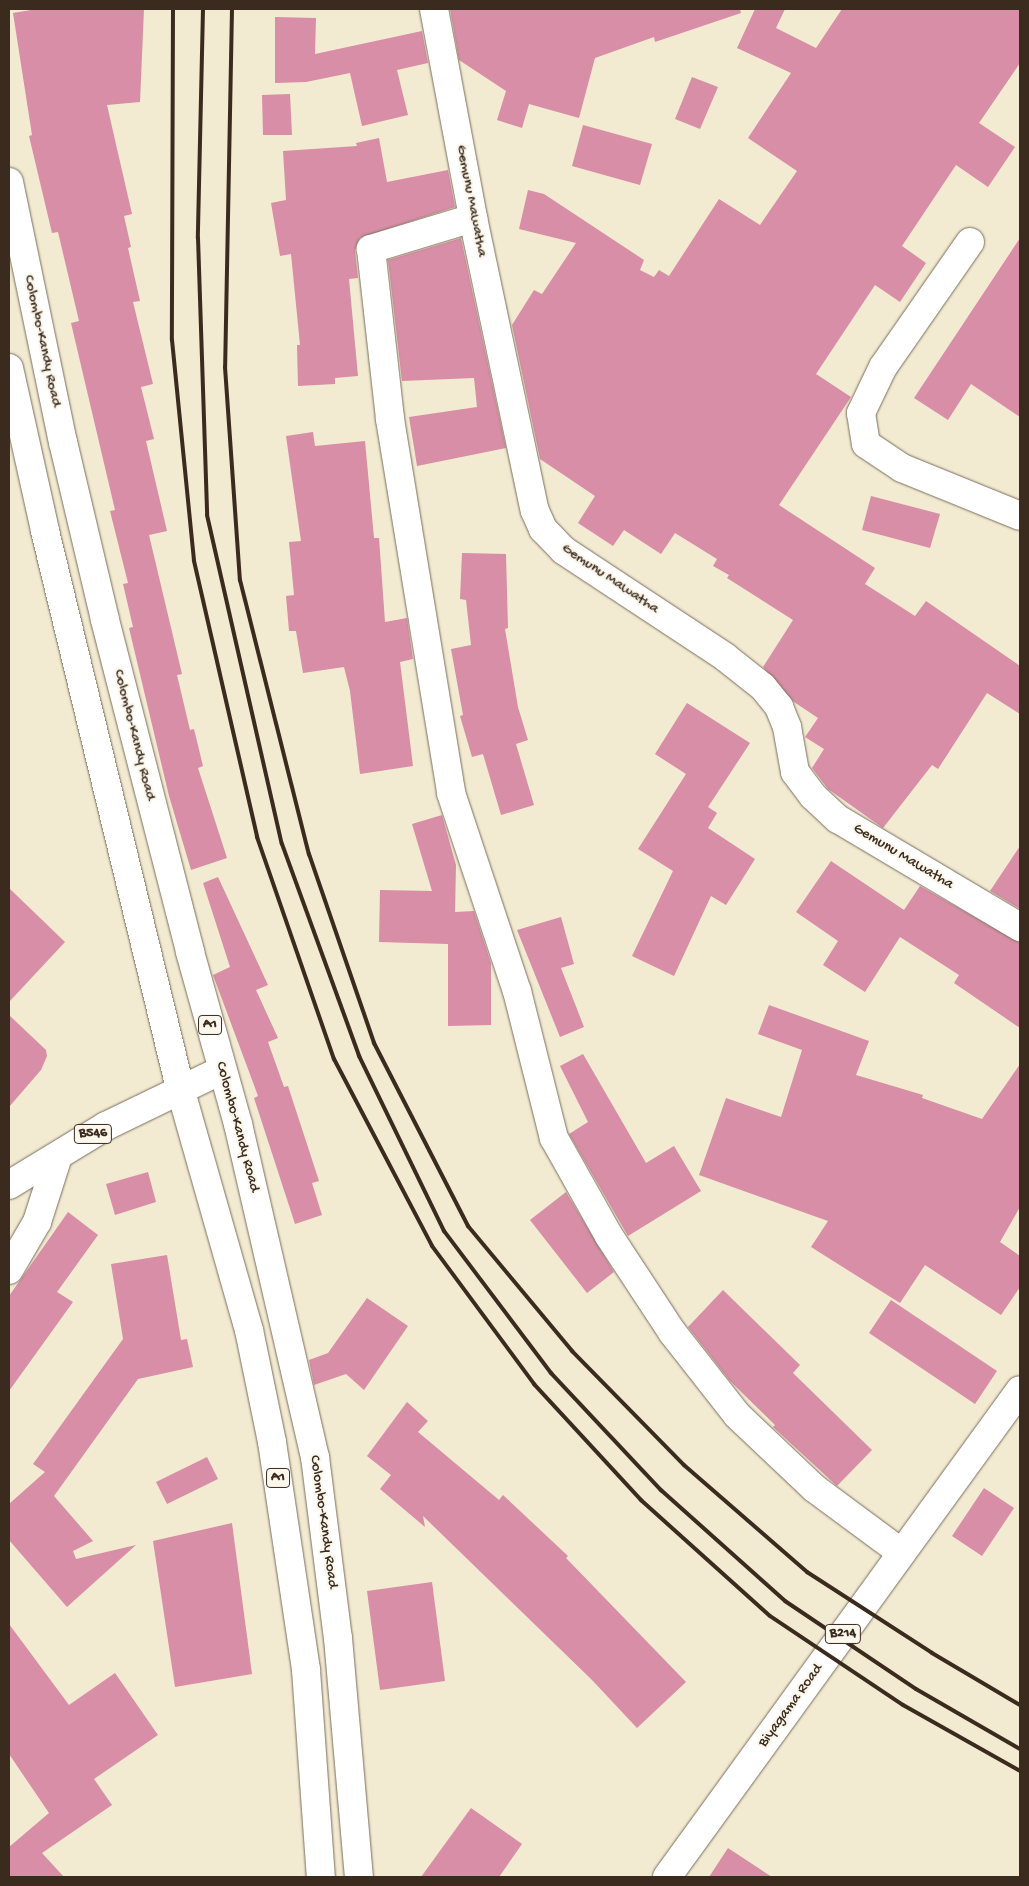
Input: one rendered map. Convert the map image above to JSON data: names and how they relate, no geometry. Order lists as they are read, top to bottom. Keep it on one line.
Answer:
{"streets":{"main road":["Gemunu Mawatha","Colombo-Kandy Road","A1","B546","B214","Biyagama Road"]},"crossings":[["A1","B546"]]}
